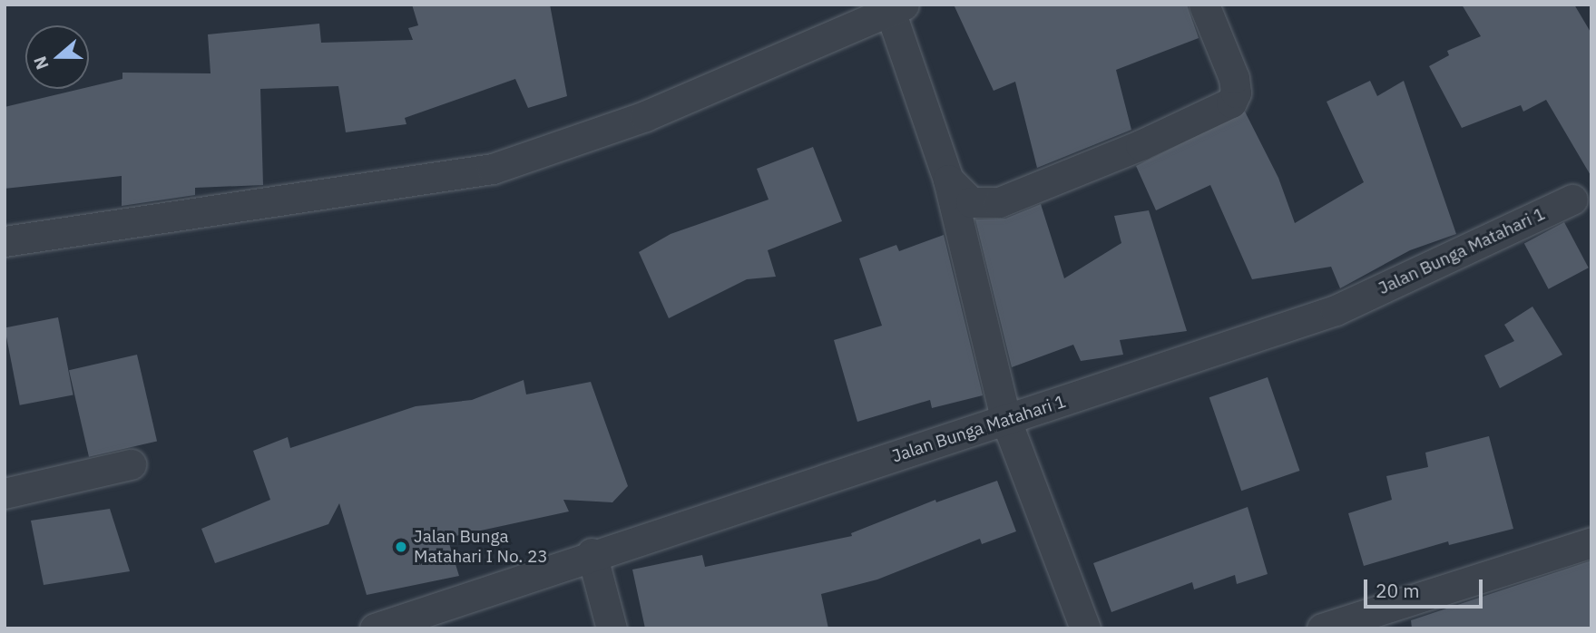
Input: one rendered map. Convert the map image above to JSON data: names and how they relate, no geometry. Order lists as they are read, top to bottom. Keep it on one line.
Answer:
{"streets":{"street":["Jalan Bunga Matahari 1"]},"places":["Jalan Bunga Matahari I No. 23"],"scale_bar":"20 m","north":"left"}
